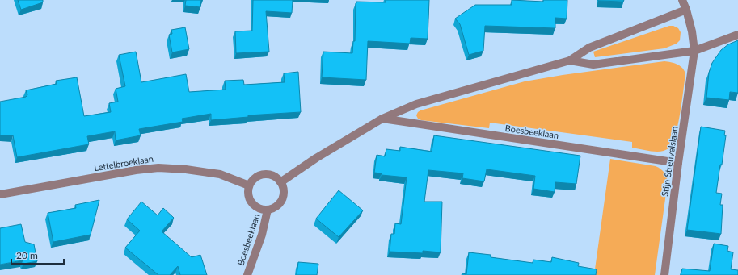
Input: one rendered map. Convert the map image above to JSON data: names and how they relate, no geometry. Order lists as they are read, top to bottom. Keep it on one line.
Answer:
{"streets":{"street":["Boesbeeklaan","Stijn Streuvelslaan","Lettelbroeklaan"]},"crossings":[["Boesbeeklaan","Stijn Streuvelslaan"],["Boesbeeklaan","Lettelbroeklaan"]],"scale_bar":"20 m"}
